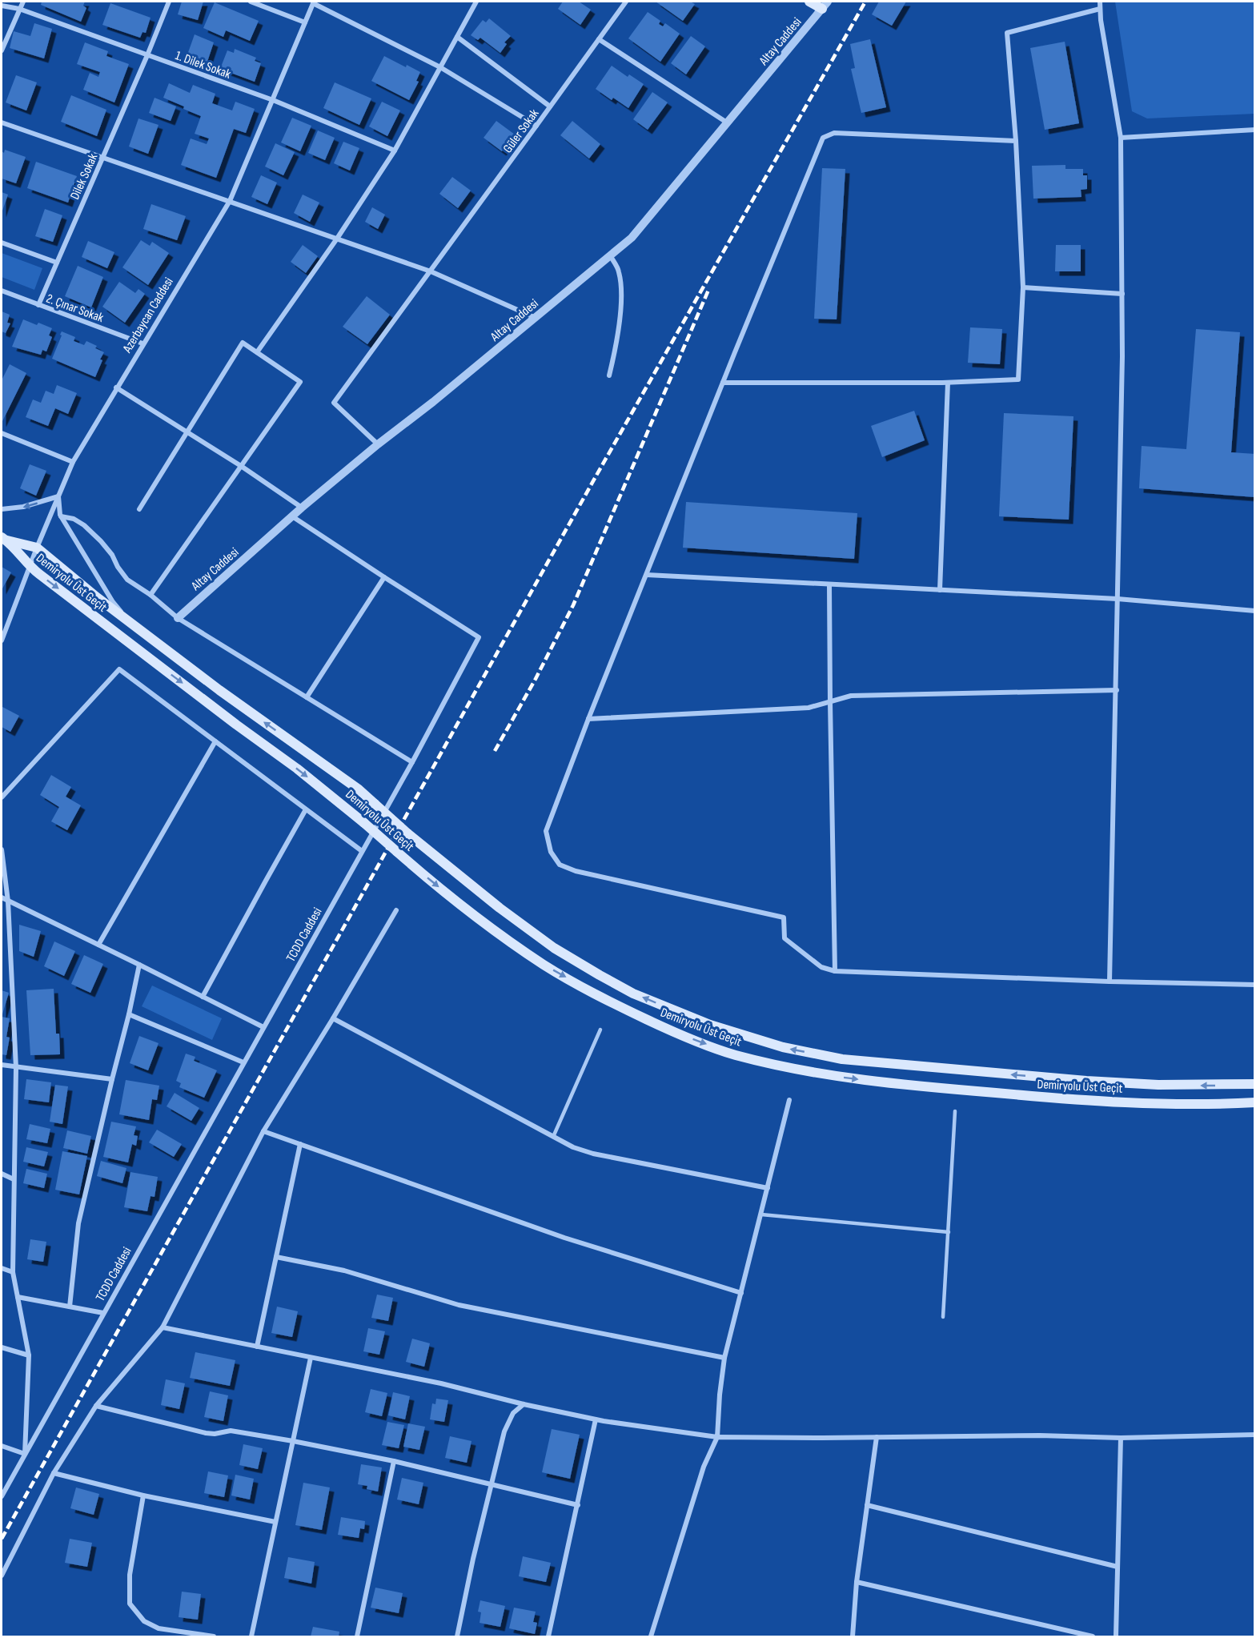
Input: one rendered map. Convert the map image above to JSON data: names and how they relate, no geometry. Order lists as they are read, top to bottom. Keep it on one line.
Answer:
{"streets":{"main road":["Demiryolu Üst Geçit"],"street":["Altay Caddesi","1. Dilek Sokak","Güler Sokak","Dilek Sokak","2. Çınar Sokak","Azerbaycan Caddesi","TCDD Caddesi"]},"crossings":[["Altay Caddesi","Güler Sokak"],["1. Dilek Sokak","Dilek Sokak"],["1. Dilek Sokak","Azerbaycan Caddesi"],["Dilek Sokak","2. Çınar Sokak"],["2. Çınar Sokak","Azerbaycan Caddesi"],["Azerbaycan Caddesi","Demiryolu Üst Geçit"]]}
